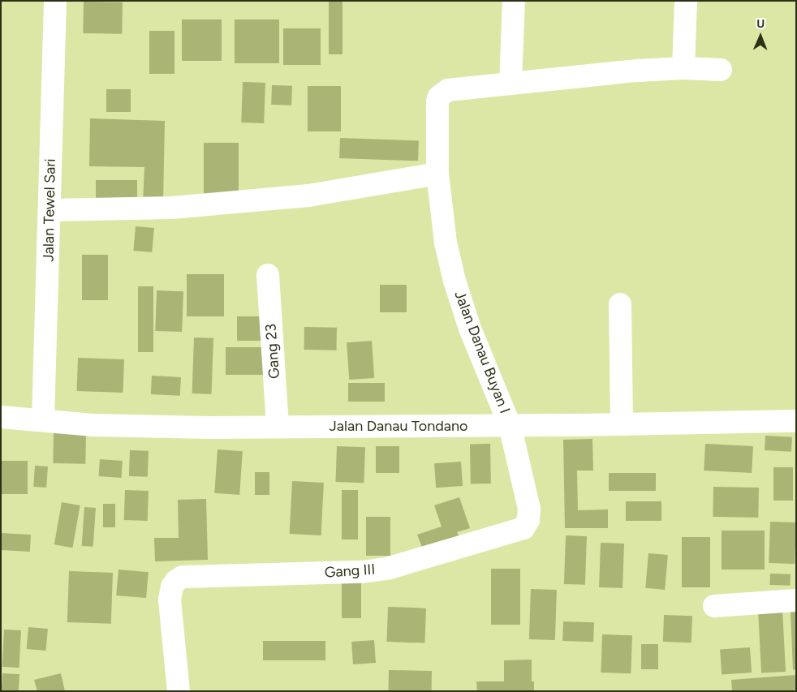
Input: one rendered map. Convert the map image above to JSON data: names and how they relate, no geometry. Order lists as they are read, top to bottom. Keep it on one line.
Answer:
{"streets":{"street":["Jalan Tewel Sari","Gang 23","Jalan Danau Buyan I","Jalan Danau Tondano","Gang III"]},"crossings":[["Jalan Tewel Sari","Jalan Danau Tondano"],["Gang 23","Jalan Danau Tondano"],["Jalan Danau Buyan I","Jalan Danau Tondano"],["Jalan Danau Buyan I","Gang III"],["Jalan Danau Tondano","Gang III"]],"north":"top"}
